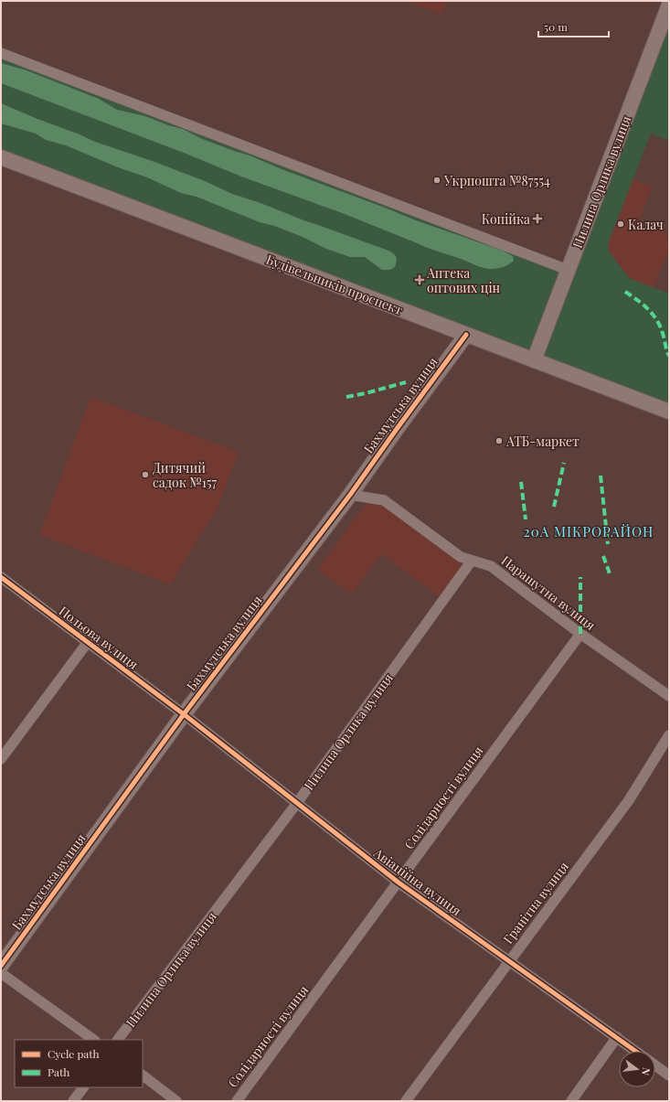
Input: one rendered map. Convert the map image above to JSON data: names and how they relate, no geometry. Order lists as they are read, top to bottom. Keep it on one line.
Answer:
{"streets":{"street":["Пилипа Орлика вулиця","Будівельників проспект","Бахмутська вулиця","Парашутна вулиця","Польова вулиця","Солідарності вулиця","Авіаційна вулиця","Гранітна вулиця"]},"crossings":[["Пилипа Орлика вулиця","Будівельників проспект"],["Пилипа Орлика вулиця","Парашутна вулиця"],["Пилипа Орлика вулиця","Авіаційна вулиця"],["Будівельників проспект","Бахмутська вулиця"],["Бахмутська вулиця","Парашутна вулиця"],["Бахмутська вулиця","Польова вулиця"],["Бахмутська вулиця","Авіаційна вулиця"],["Парашутна вулиця","Солідарності вулиця"],["Польова вулиця","Авіаційна вулиця"],["Солідарності вулиця","Авіаційна вулиця"],["Авіаційна вулиця","Гранітна вулиця"]],"districts":["20А МІКРОРАЙОН"],"places":{"other":["Укрпошта №87554","Калач","АТБ-маркет","Дитячий садок №157"],"health":["Копійка","Аптека оптових цін"]},"legend":["Cycle path","Path"],"scale_bar":"50 m","north":"right"}
